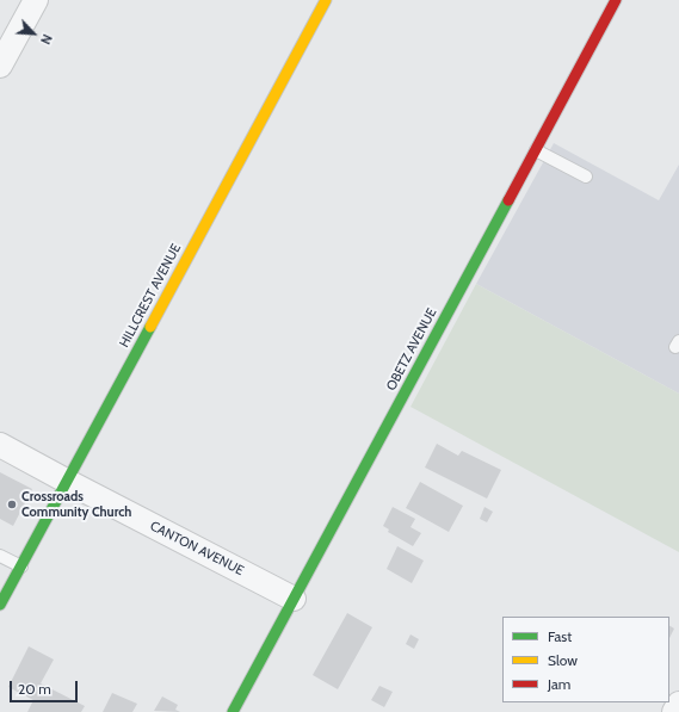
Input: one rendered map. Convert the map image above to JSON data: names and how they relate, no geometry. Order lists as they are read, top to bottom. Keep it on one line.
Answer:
{"streets":{"street":["HILLCREST AVENUE","OBETZ AVENUE","CANTON AVENUE"]},"crossings":[["HILLCREST AVENUE","CANTON AVENUE"],["OBETZ AVENUE","CANTON AVENUE"]],"places":["Crossroads Community Church"],"legend":["Fast","Slow","Jam"],"scale_bar":"20 m","north":"bottom right"}
